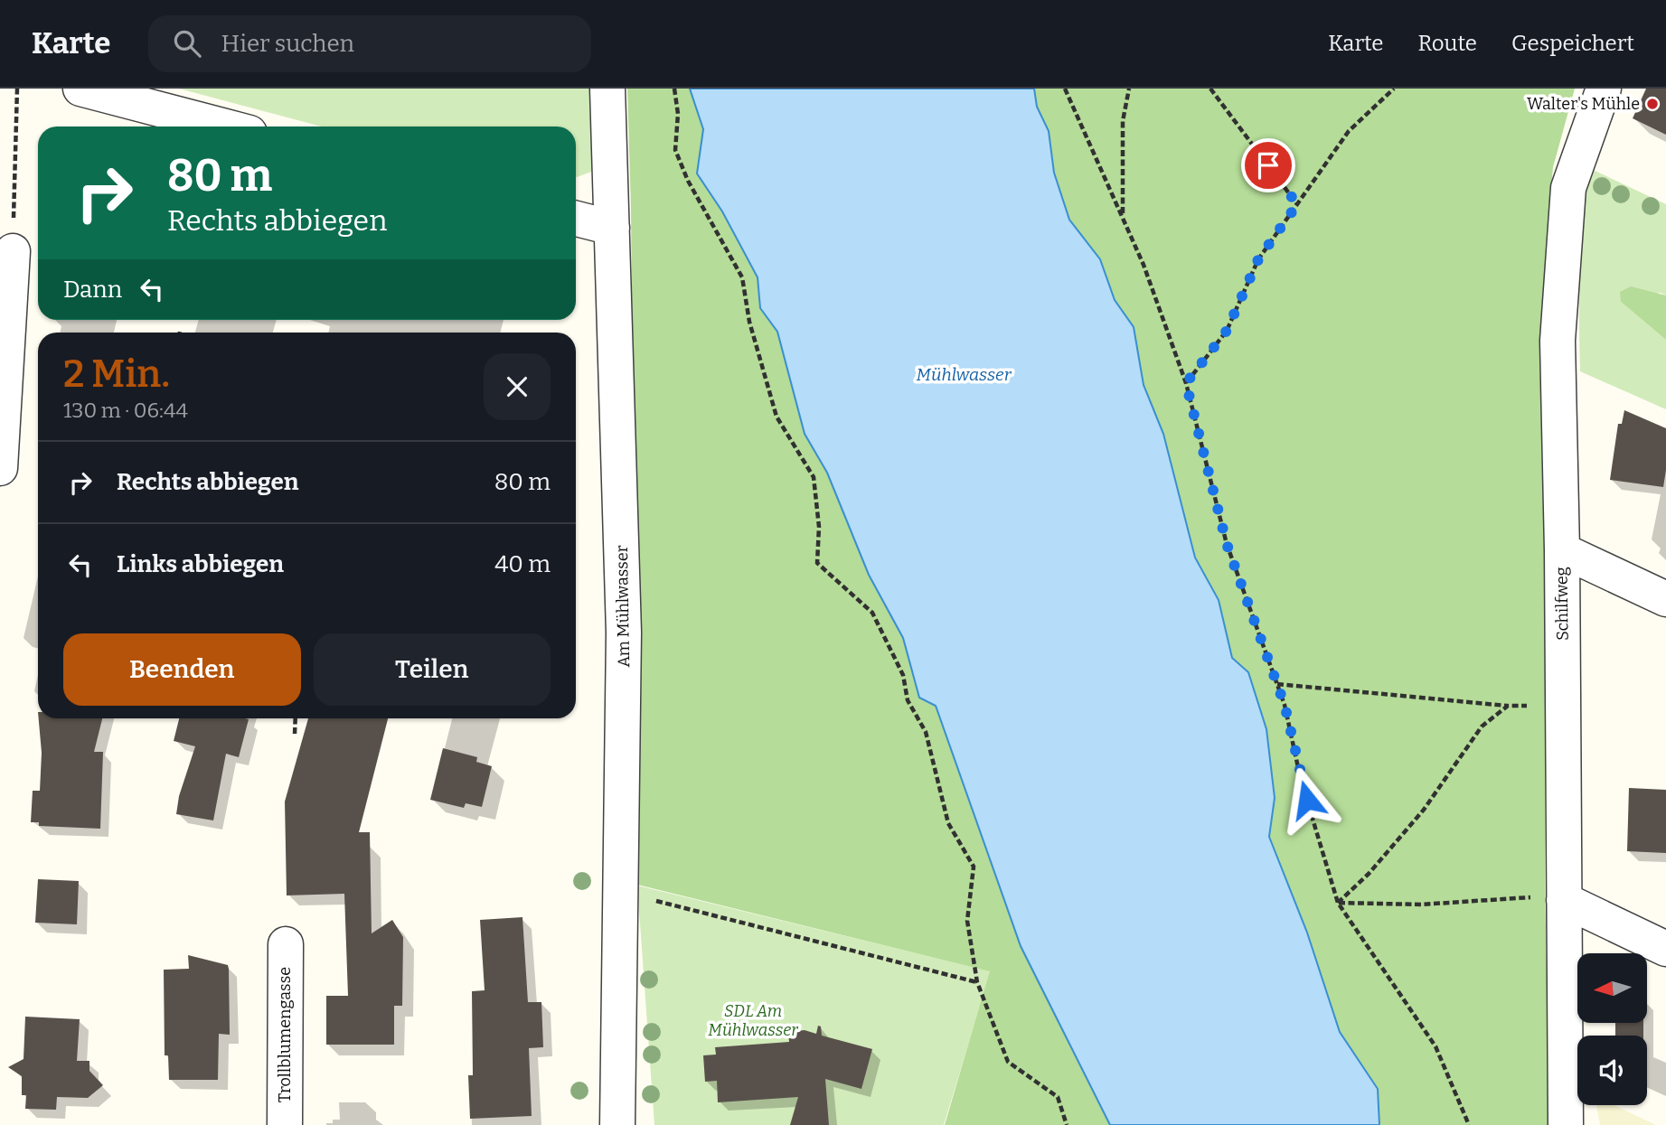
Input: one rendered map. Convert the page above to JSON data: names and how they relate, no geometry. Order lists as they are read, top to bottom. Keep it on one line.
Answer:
{"streets":{"street":["Schilfweg","Am Mühlwasser","Trollblumengasse"]},"water":["Mühlwasser"],"parks":["SDL Am Mühlwasser"],"places":["Walter's Mühle"],"north":"left","page":{"header":"Karte","search":"Hier suchen","nav":["Karte","Route","Gespeichert"],"turn":["80 m","Rechts abbiegen"],"then":"Dann","heading":["2 Min.","130 m · 06:44"],"list":[{"name":"Rechts abbiegen","value":"80 m"},{"name":"Links abbiegen","value":"40 m"}],"buttons":["Beenden","Teilen"]}}
